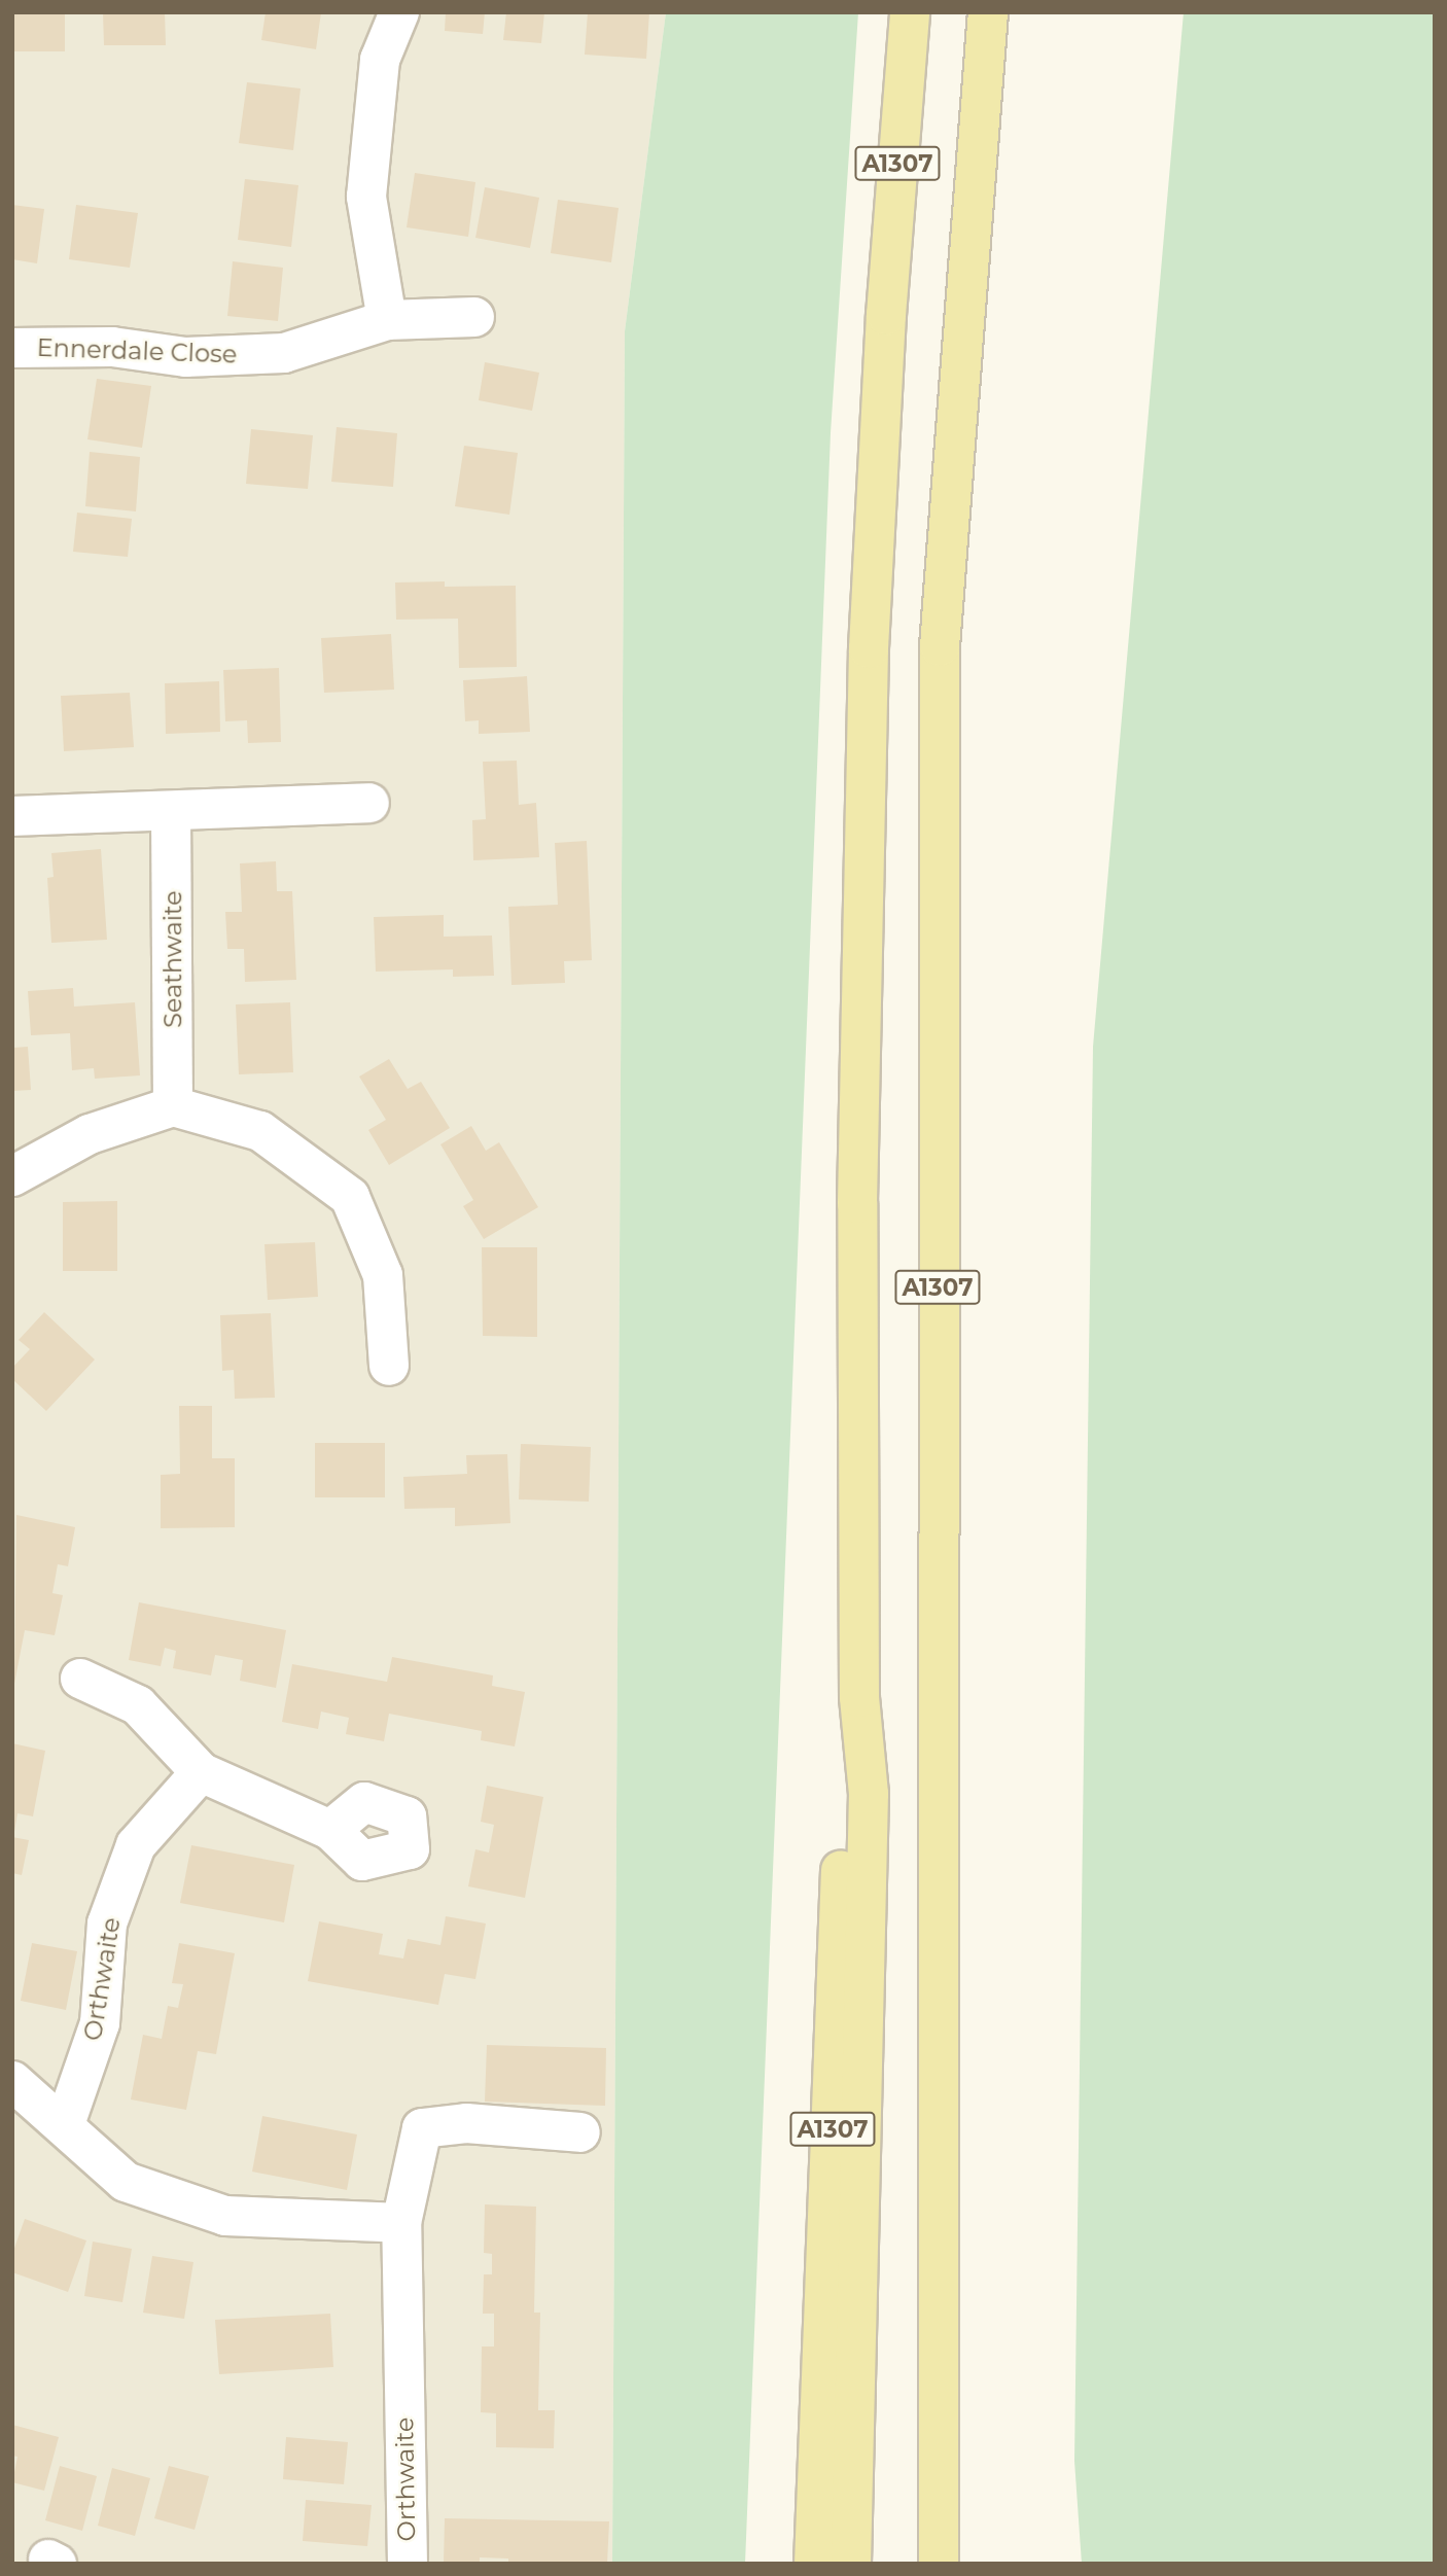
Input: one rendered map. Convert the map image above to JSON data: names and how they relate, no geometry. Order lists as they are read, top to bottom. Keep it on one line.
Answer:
{"streets":{"main road":["A1307"],"street":["Ennerdale Close","Seathwaite","Orthwaite"]}}
